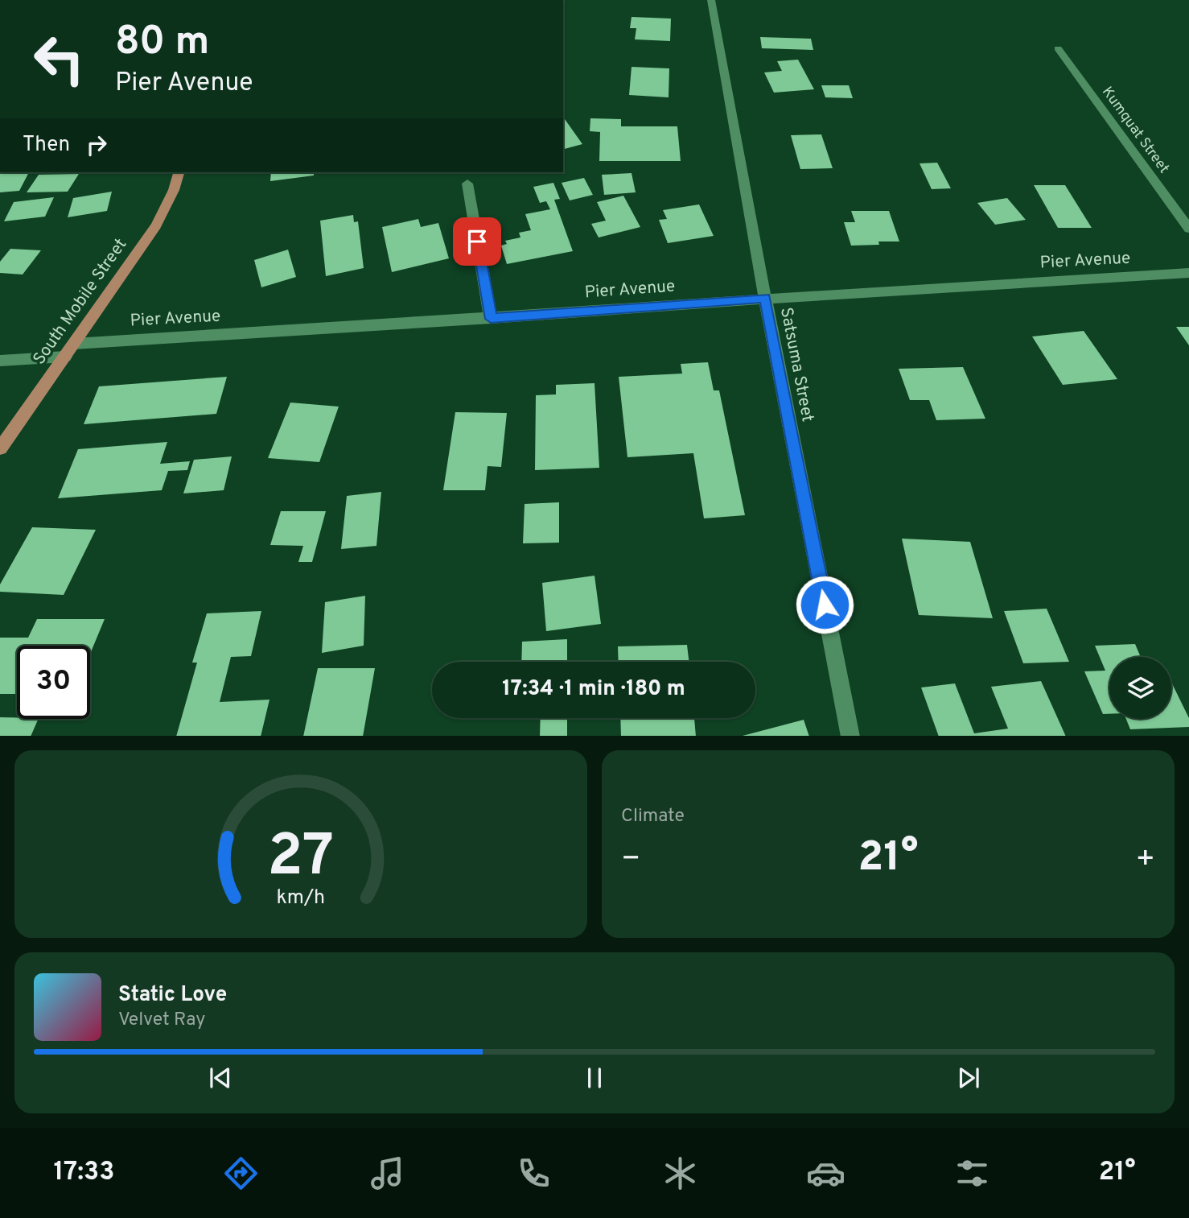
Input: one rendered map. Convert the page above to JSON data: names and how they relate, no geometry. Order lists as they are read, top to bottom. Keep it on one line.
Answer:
{"streets":{"main road":["South Mobile Street"],"street":["Kumquat Street","Pier Avenue","Satsuma Street"]},"crossings":[["Pier Avenue","South Mobile Street"],["Pier Avenue","Satsuma Street"]],"page":{"turn":["80 m","Pier Avenue"],"then":"Then","limit":"30","trip":"17:34 · 1 min · 180 m","tile":"Climate","heat":["−","21°","+"],"song":["Static Love","Velvet Ray"],"tabs":["17:33","21°"],"gauge":["27","km/h"]}}
